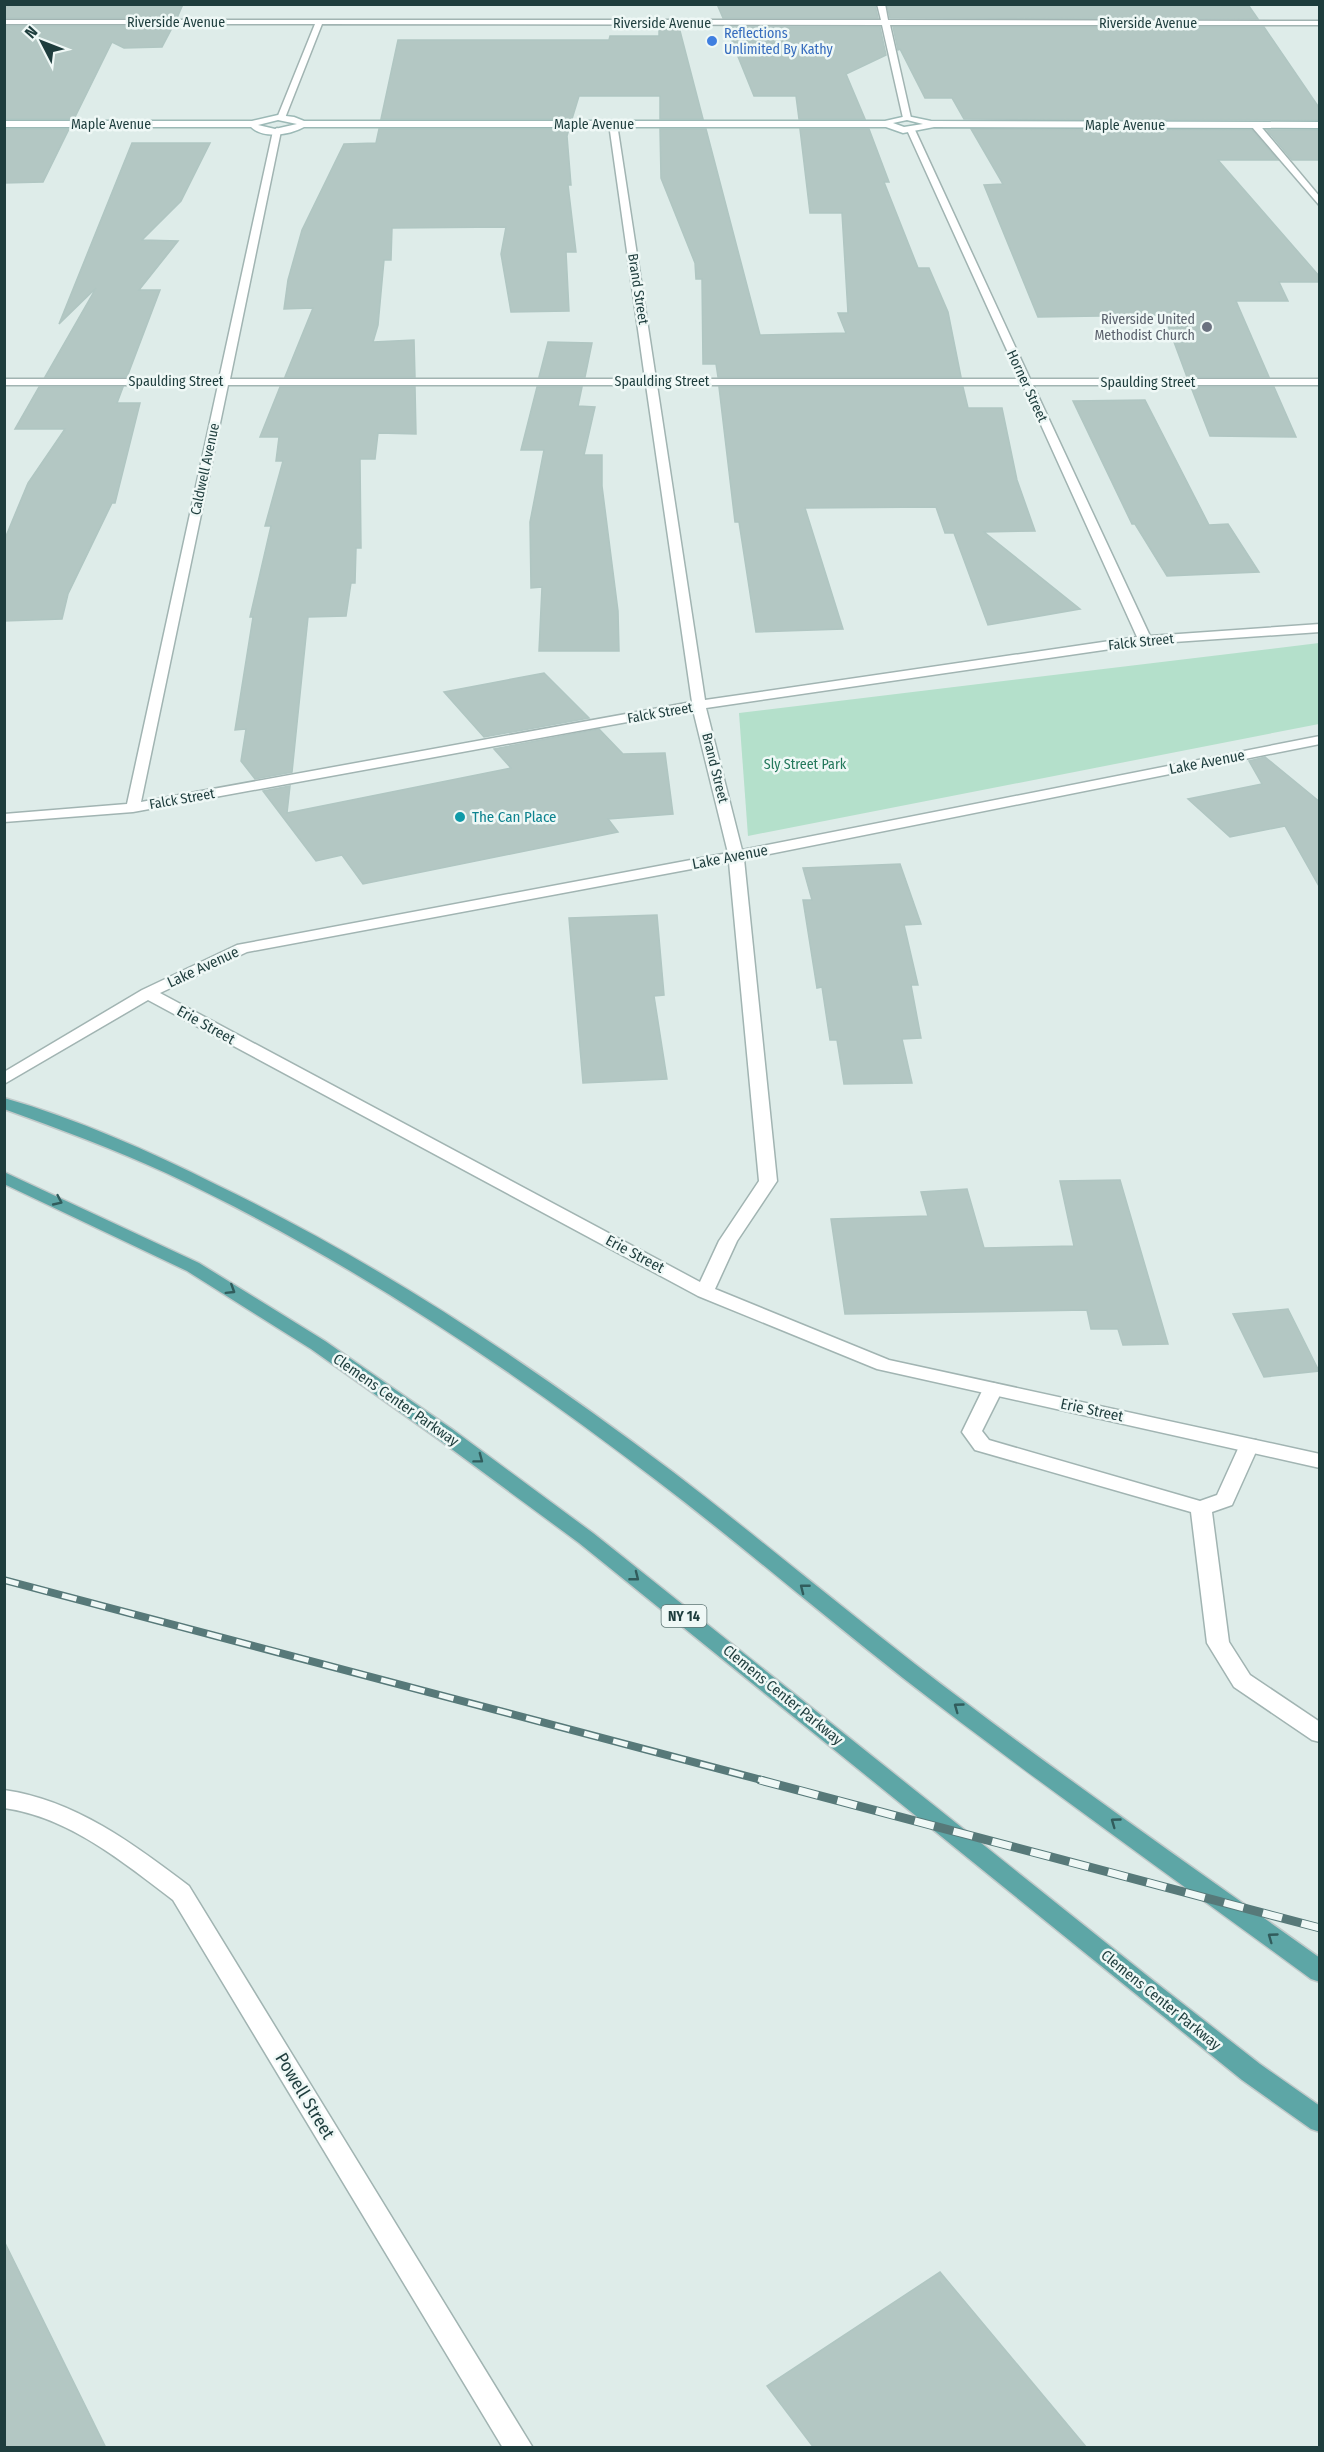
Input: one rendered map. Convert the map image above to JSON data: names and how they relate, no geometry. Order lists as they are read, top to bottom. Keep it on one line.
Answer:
{"streets":{"main road":["Clemens Center Parkway","NY 14"],"street":["Riverside Avenue","Maple Avenue","Brand Street","Spaulding Street","Horner Street","Caldwell Avenue","Falck Street","Lake Avenue","Erie Street","Powell Street"]},"crossings":[["Maple Avenue","Brand Street"],["Brand Street","Spaulding Street"],["Brand Street","Falck Street"],["Brand Street","Lake Avenue"],["Brand Street","Erie Street"],["Spaulding Street","Horner Street"],["Spaulding Street","Caldwell Avenue"],["Horner Street","Falck Street"],["Caldwell Avenue","Falck Street"],["Lake Avenue","Erie Street"]],"parks":["Sly Street Park"],"places":["Reflections Unlimited By Kathy","Riverside United Methodist Church","The Can Place"],"north":"top left"}
